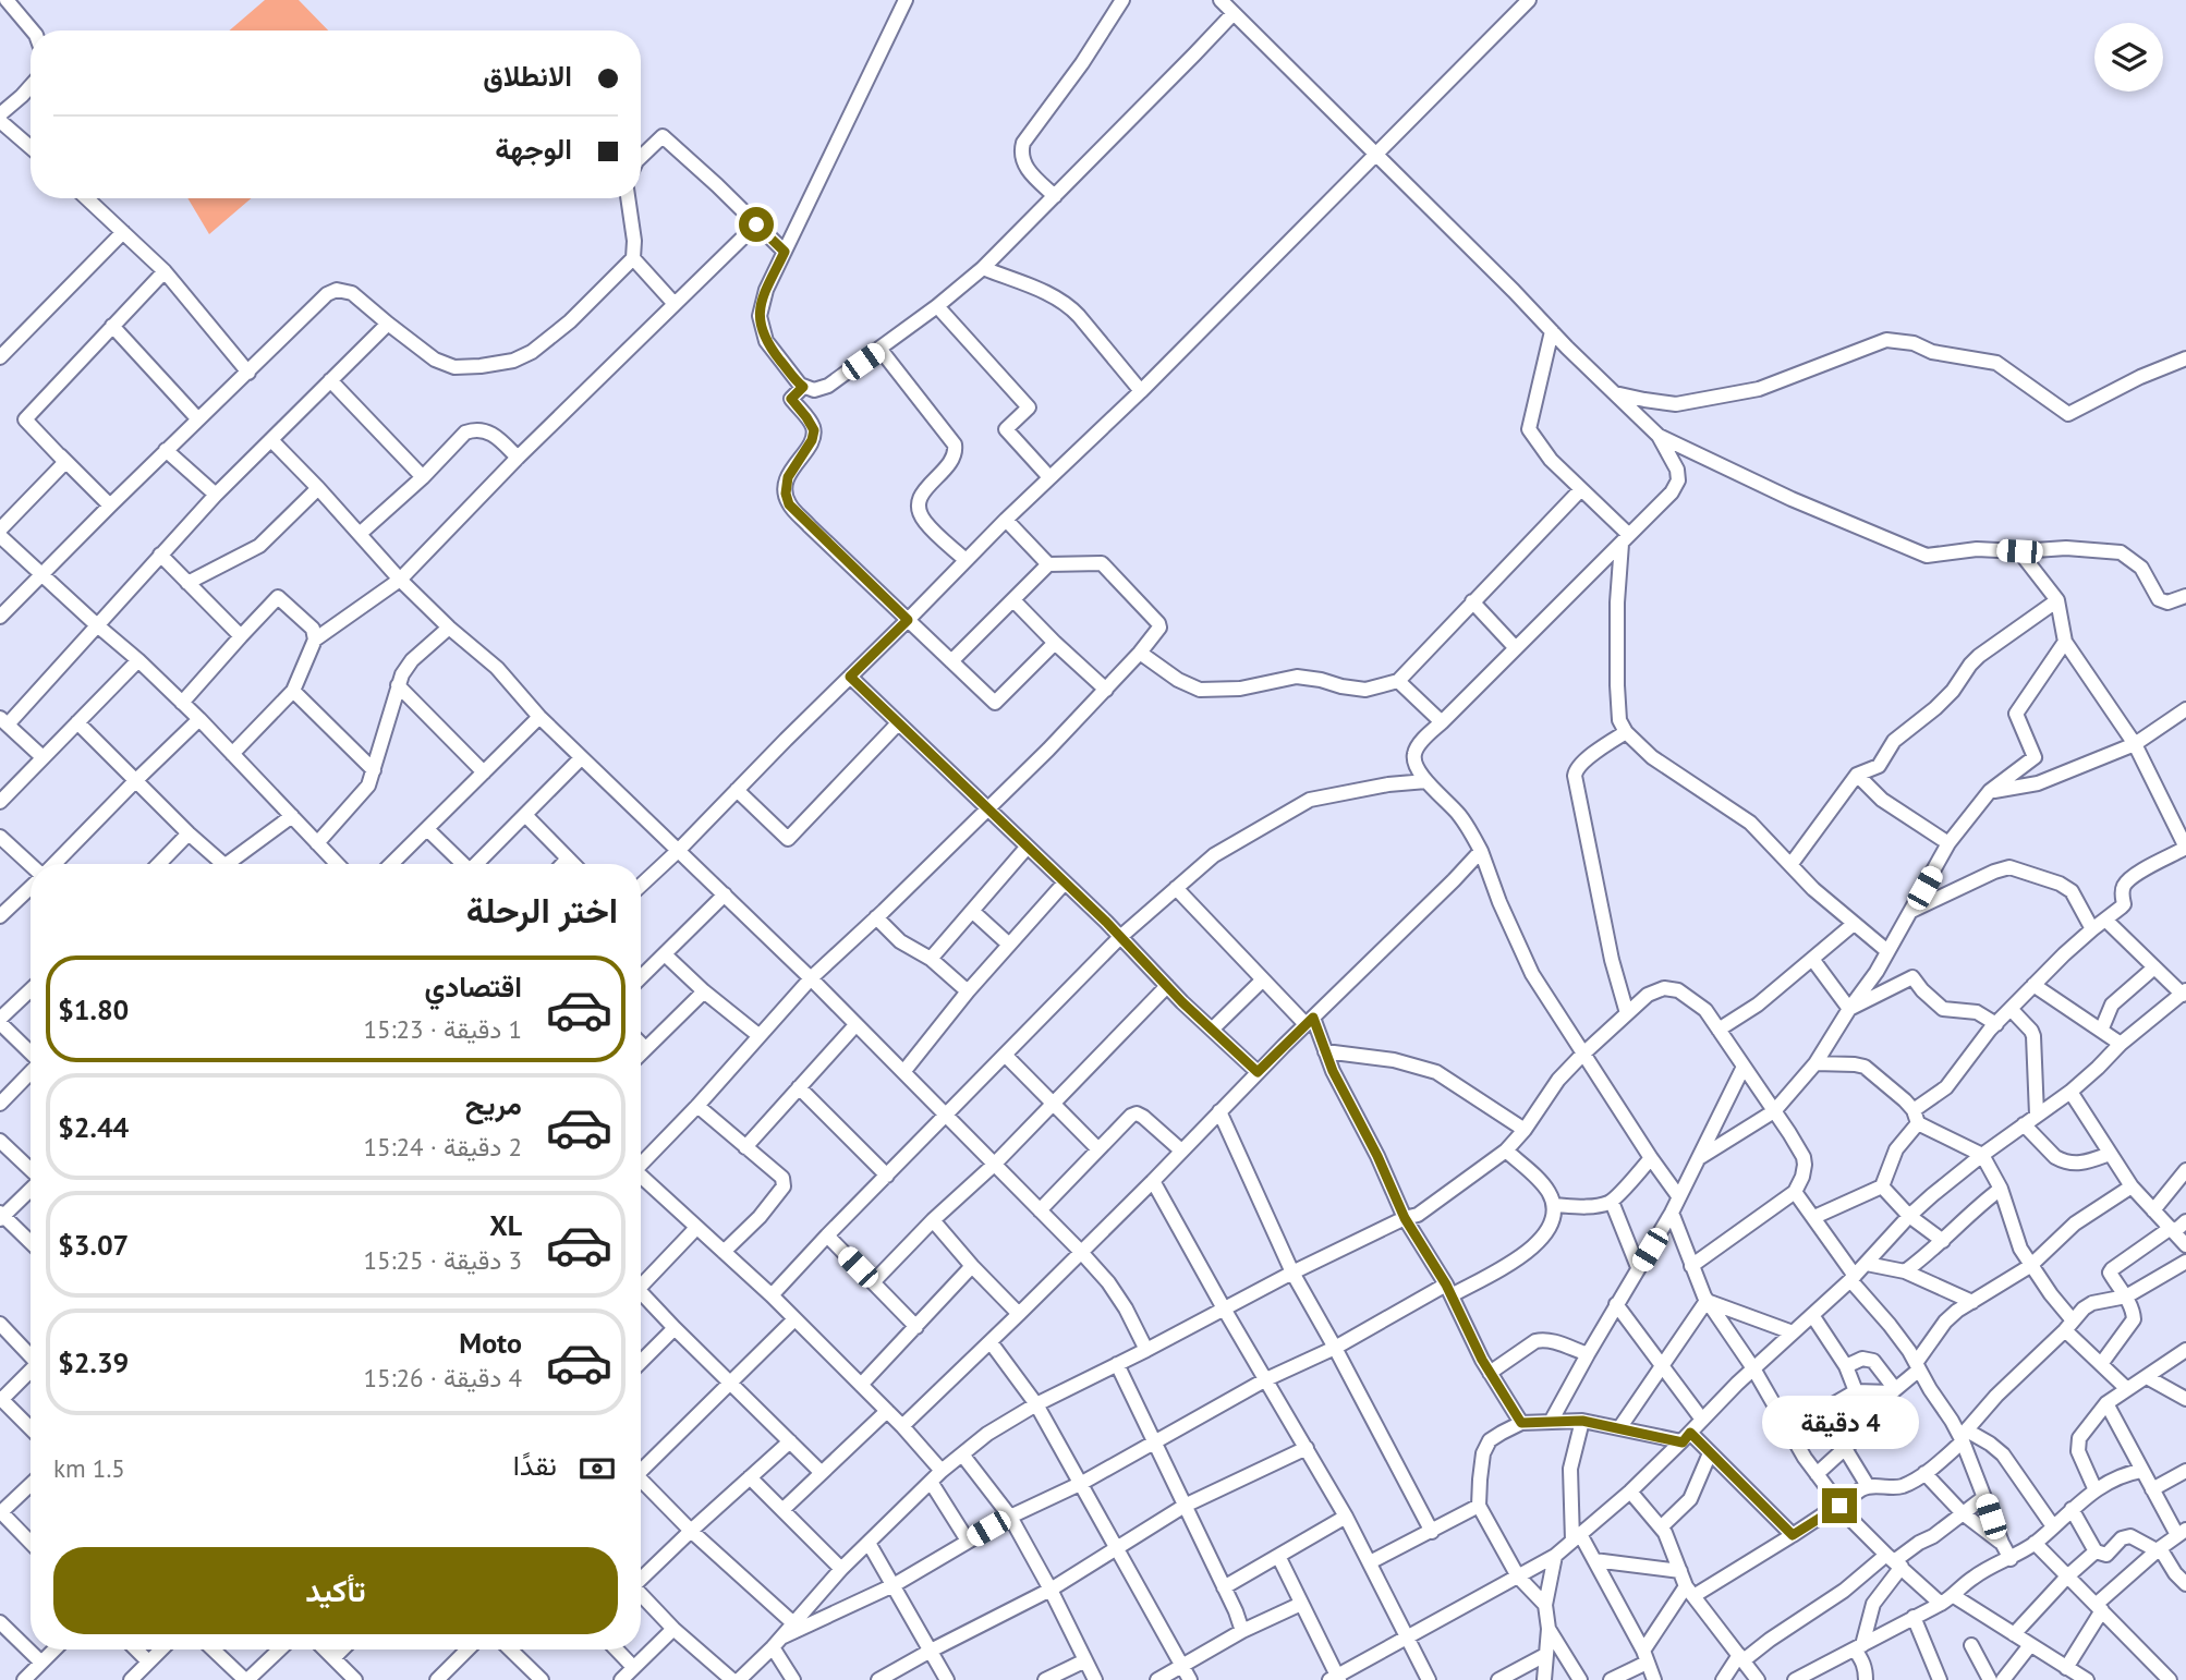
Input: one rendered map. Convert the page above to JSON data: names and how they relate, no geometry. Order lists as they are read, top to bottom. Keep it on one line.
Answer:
{"page":{"banner":["الانطلاق","الوجهة"],"heading":"اختر الرحلة","list":[{"name":"اقتصادي","note":"1 دقيقة · 15:23","value":"$1.80"},{"name":"مريح","note":"2 دقيقة · 15:24","value":"$2.44"},{"name":"XL","note":"3 دقيقة · 15:25","value":"$3.07"},{"name":"Moto","note":"4 دقيقة · 15:26","value":"$2.39"}],"bubble":"4 دقيقة","pay":["نقدًا","1.5 km"],"buttons":"تأكيد"}}
